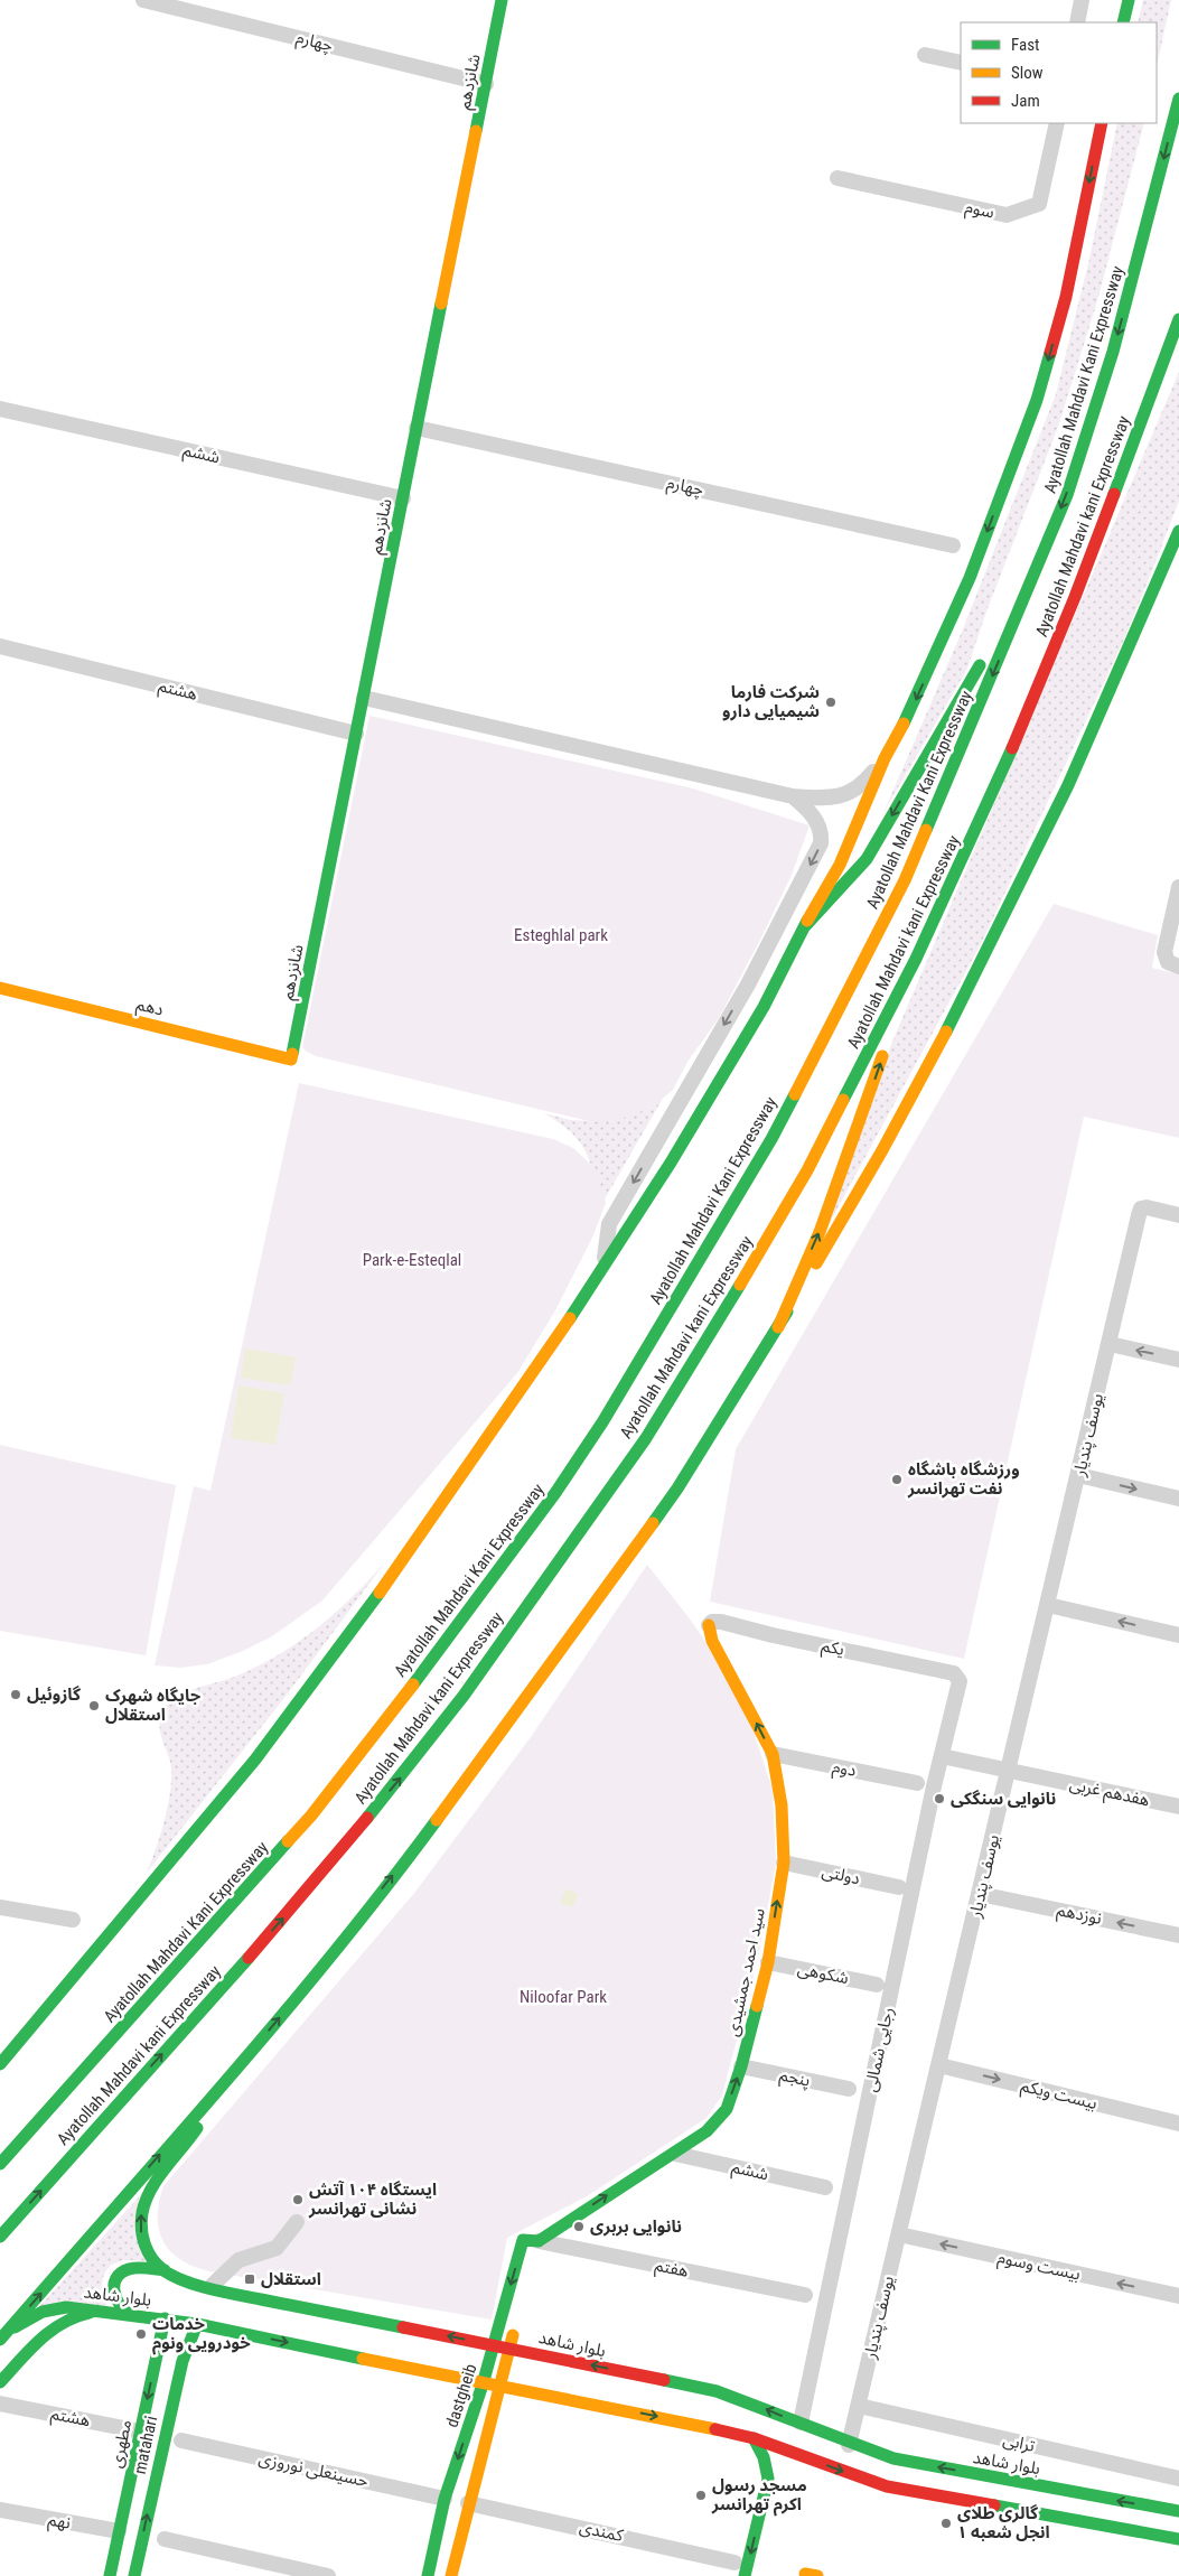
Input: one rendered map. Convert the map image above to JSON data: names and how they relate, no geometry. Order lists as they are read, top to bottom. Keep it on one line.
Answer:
{"streets":{"main road":["شانزدهم","Ayatollah Mahdavi Kani Expressway","Ayatollah Mahdavi kani Expressway","دهم","سید احمد جمشیدی","بلوار شاهد","dastgheib","مطهری","matahari"],"street":["چهارم","سوم","ششم","هشتم","یوسف پندیار","یکم","دوم","هفدهم غربی","دولتی","نوزدهم","شکوهی","رجایی شمالی","پنجم","بیست ویکم","بیست وسوم","هفتم","ترابی","حسینعلی نوروزی","نهم","کمندی"]},"crossings":[["چهارم","شانزدهم"],["شانزدهم","ششم"],["شانزدهم","هشتم"],["شانزدهم","دهم"],["ششم","سید احمد جمشیدی"],["هشتم","مطهری"],["یوسف پندیار","هفدهم غربی"],["یوسف پندیار","نوزدهم"],["یوسف پندیار","بیست ویکم"],["یوسف پندیار","بیست وسوم"],["یوسف پندیار","بلوار شاهد"],["یوسف پندیار","ترابی"],["یکم","سید احمد جمشیدی"],["یکم","رجایی شمالی"],["دوم","سید احمد جمشیدی"],["هفدهم غربی","رجایی شمالی"],["دولتی","سید احمد جمشیدی"],["سید احمد جمشیدی","شکوهی"],["سید احمد جمشیدی","پنجم"],["سید احمد جمشیدی","هفتم"],["سید احمد جمشیدی","dastgheib"],["رجایی شمالی","بلوار شاهد"],["هفتم","dastgheib"],["بلوار شاهد","dastgheib"],["بلوار شاهد","مطهری"],["بلوار شاهد","matahari"],["dastgheib","حسینعلی نوروزی"],["dastgheib","کمندی"],["مطهری","نهم"]],"one_way":["نوزدهم","سید احمد جمشیدی","بیست ویکم","بیست وسوم","matahari"],"parks":["Esteghlal park","Park-e-Esteqlal","Niloofar Park"],"places":{"other":["شرکت فارما شیمیایی دارو","ورزشگاه باشگاه نفت تهرانسر","گازوئیل","جایگاه شهرک استقلال","نانوایی سنگکی","ایستگاه ۱۰۴ آتش ‌نشانی تهرانسر","نانوایی بربری","خدمات خودرویی ونوم","مسجد رسول اکرم تهرانسر","گالری طلای انجل شعبه ۱"],"transit":["استقلال"]},"legend":["Fast","Slow","Jam"]}
